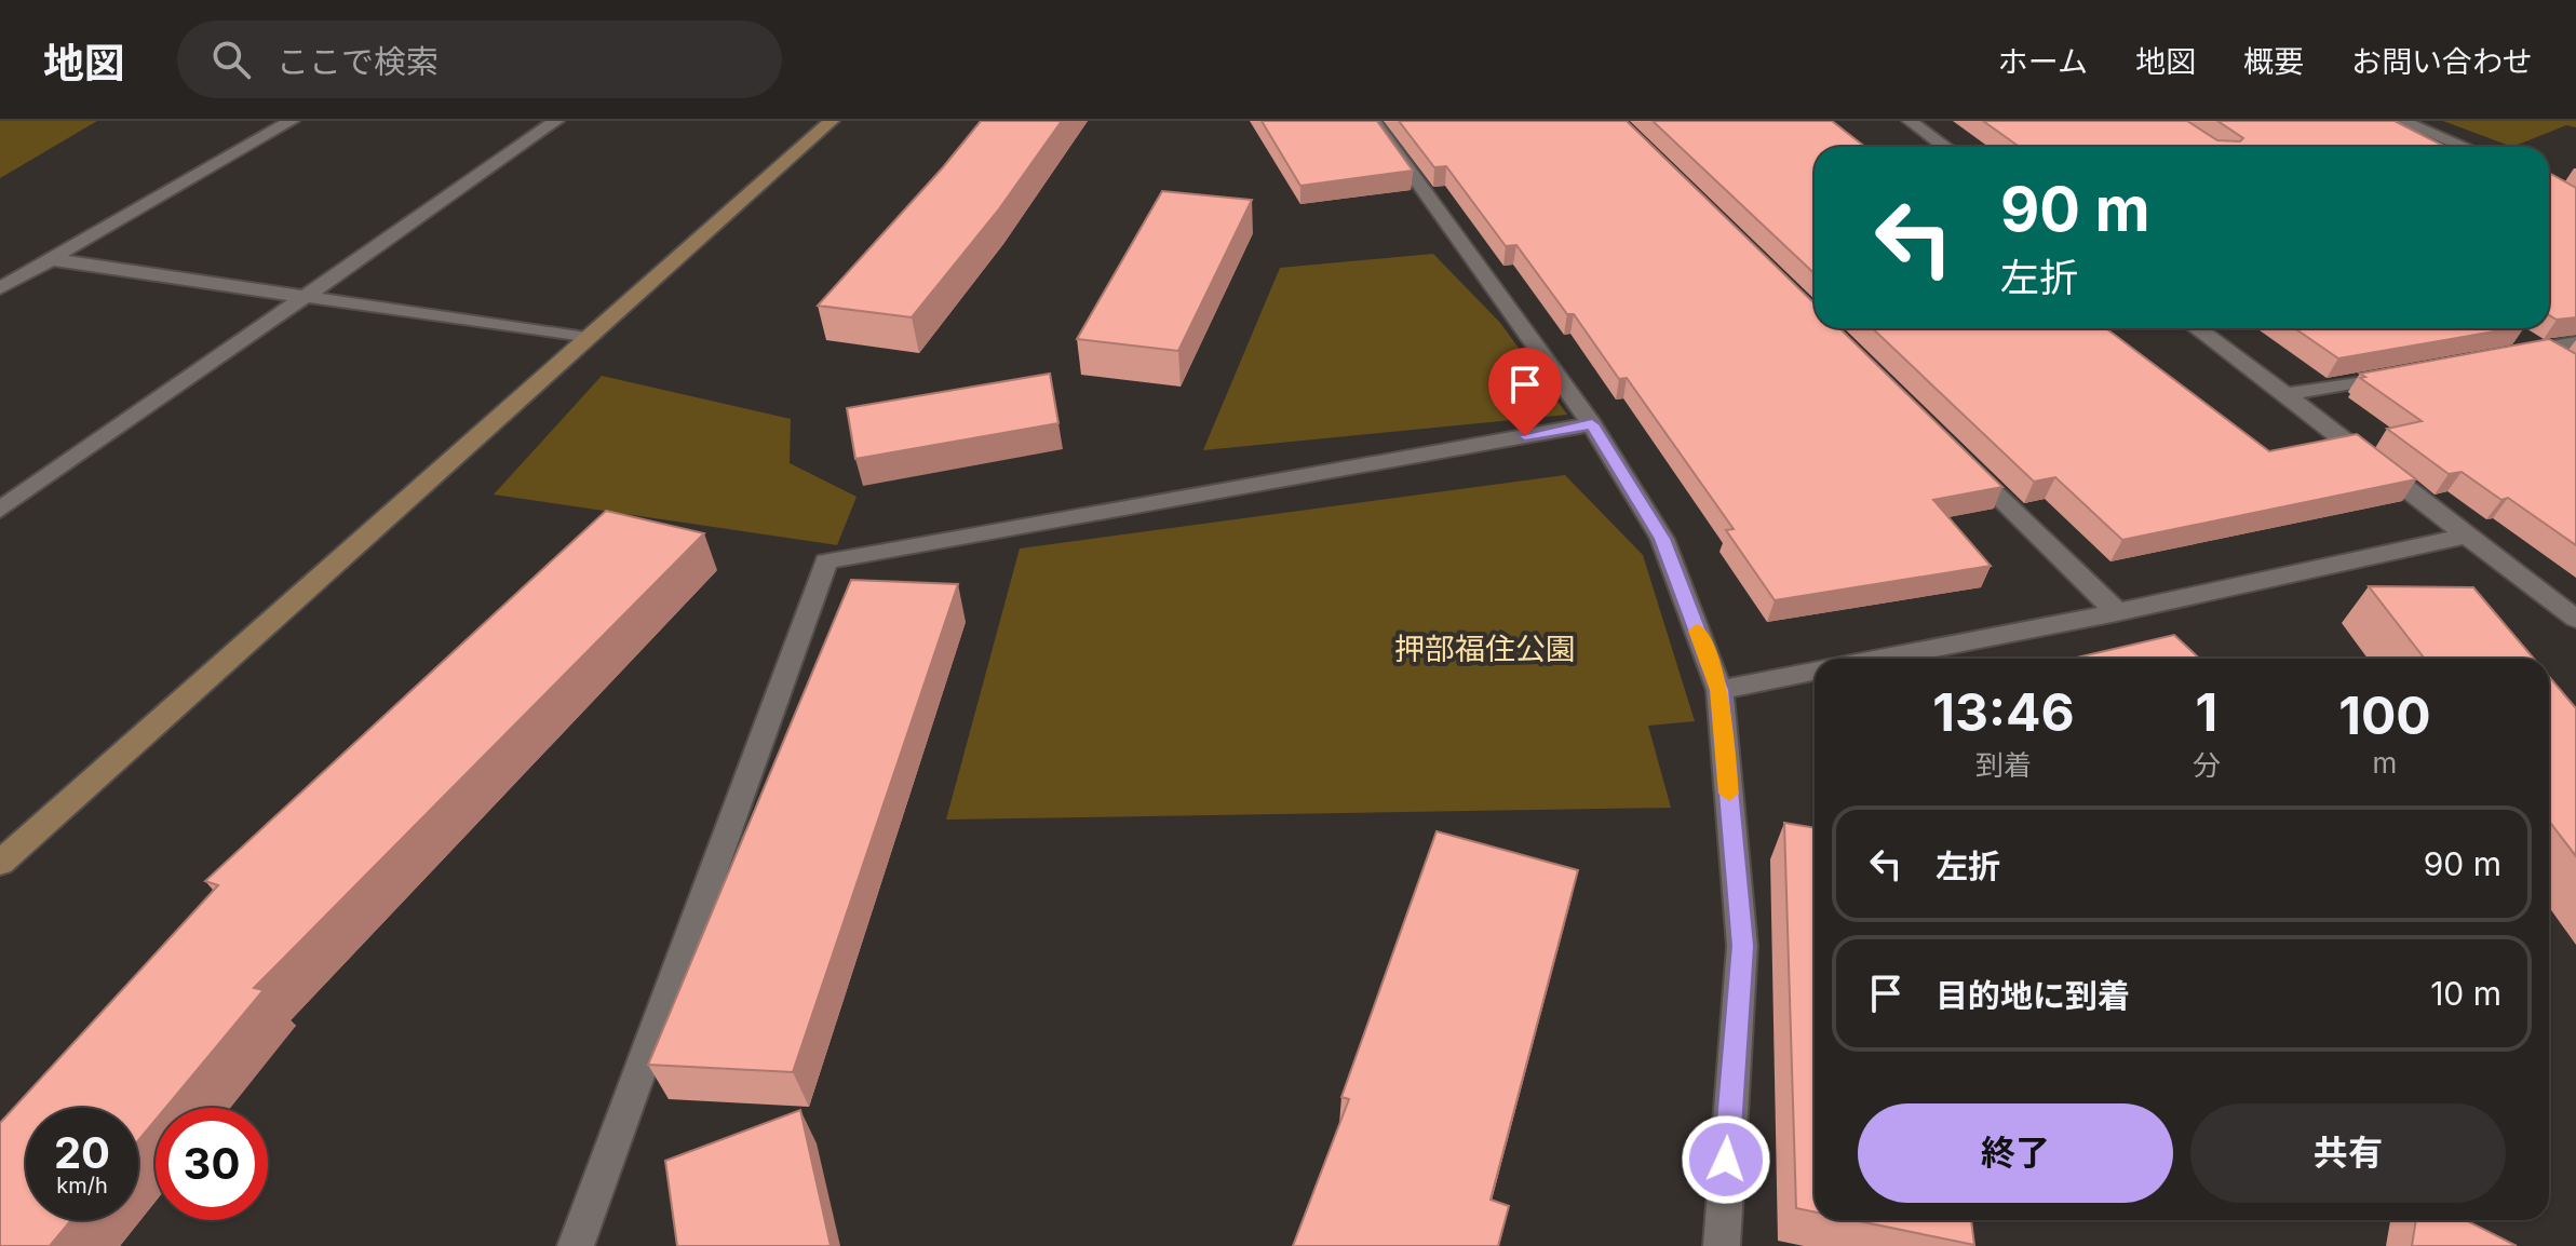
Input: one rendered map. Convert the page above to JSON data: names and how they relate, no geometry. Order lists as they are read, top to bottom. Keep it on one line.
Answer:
{"parks":["押部福住公園"],"page":{"header":"地図","search":"ここで検索","nav":["ホーム","地図","概要","お問い合わせ"],"turn":["90 m","左折"],"eta":["13:46","到着","1","分","100","m"],"list":[{"name":"左折","value":"90 m"},{"name":"目的地に到着","value":"10 m"}],"buttons":["終了","共有"],"speed":"20 km/h","limit":"30"}}
